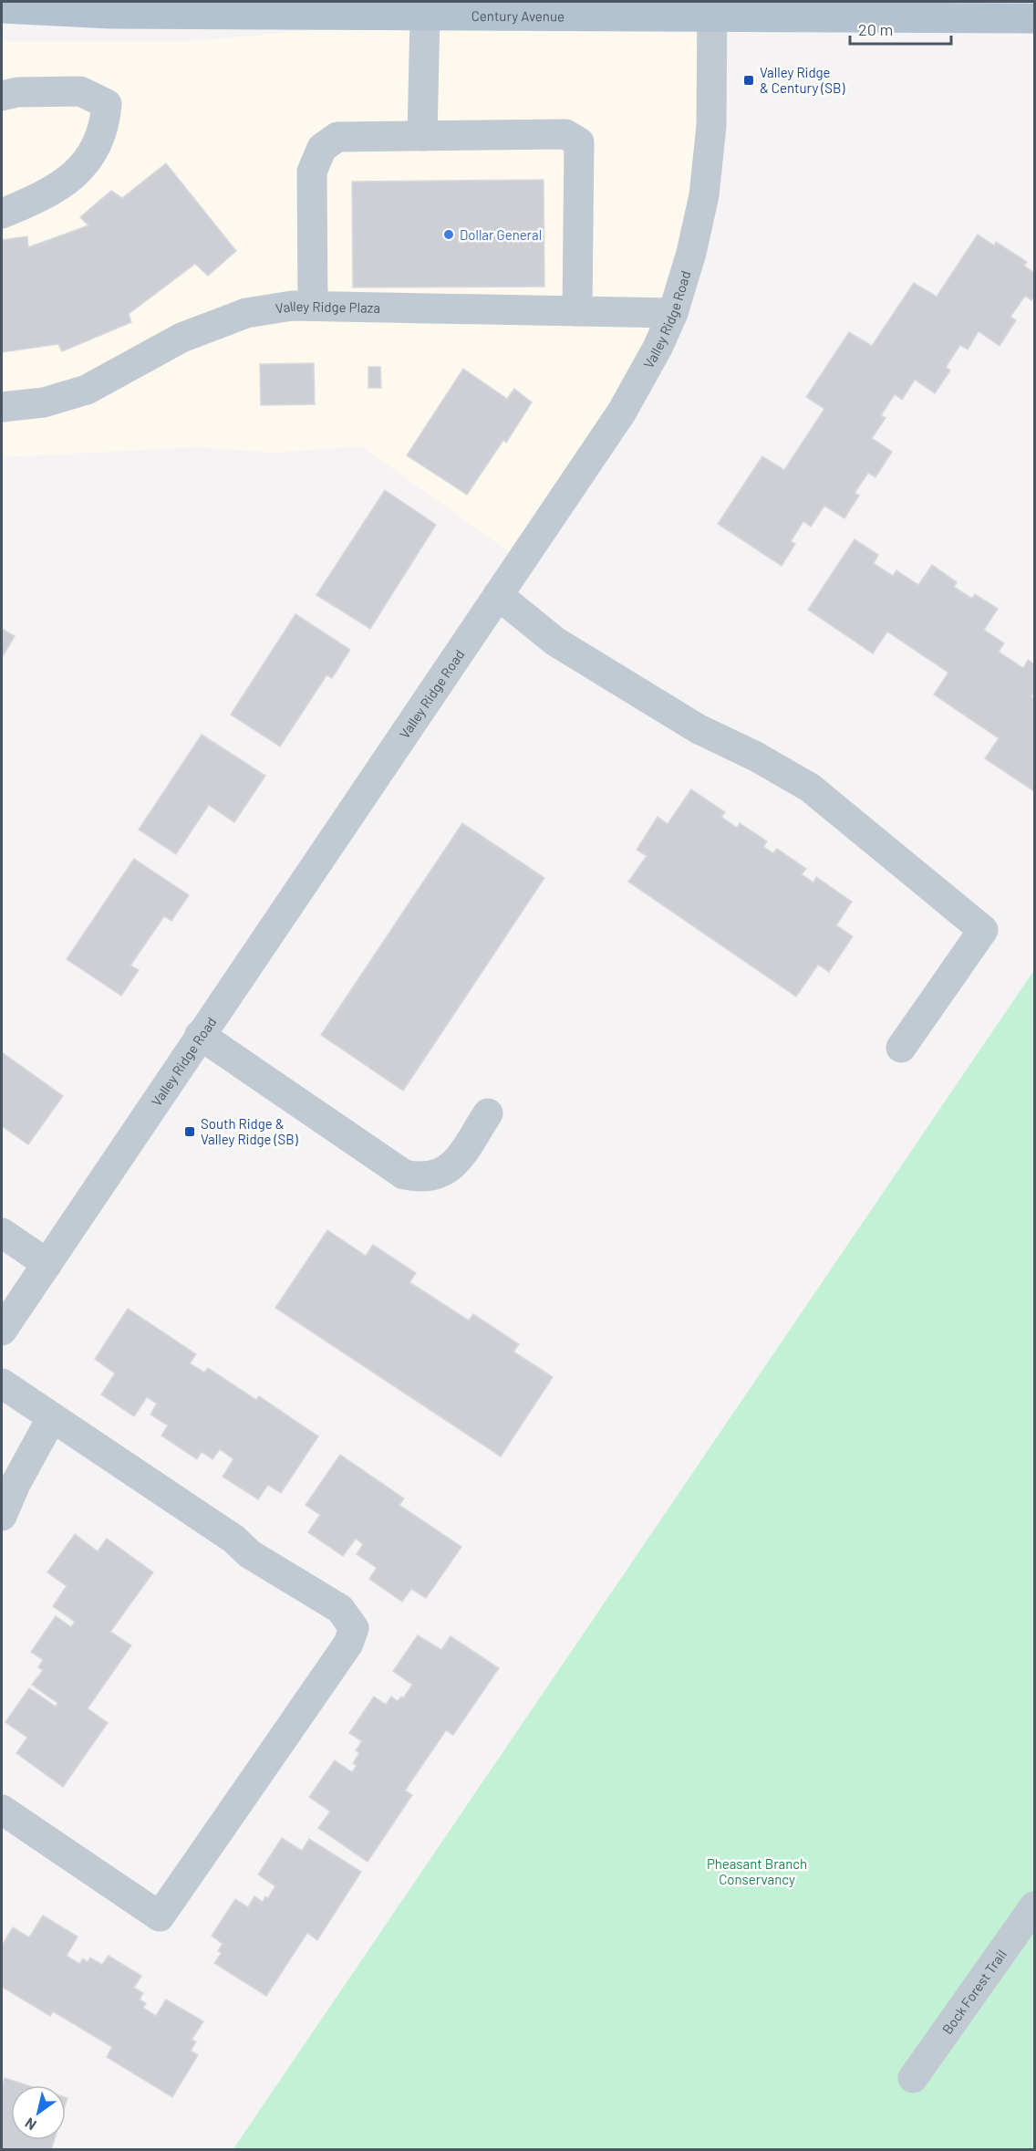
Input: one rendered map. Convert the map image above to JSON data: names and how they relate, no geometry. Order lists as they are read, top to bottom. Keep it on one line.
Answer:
{"streets":{"main road":["Century Avenue"],"street":["Valley Ridge Plaza","Valley Ridge Road","Bock Forest Trail"]},"crossings":[["Century Avenue","Valley Ridge Road"],["Valley Ridge Plaza","Valley Ridge Road"]],"parks":["Pheasant Branch Conservancy"],"places":{"transit":["Valley Ridge & Century (SB)","South Ridge & Valley Ridge (SB)"],"other":["Dollar General"]},"scale_bar":"20 m","north":"bottom left"}
